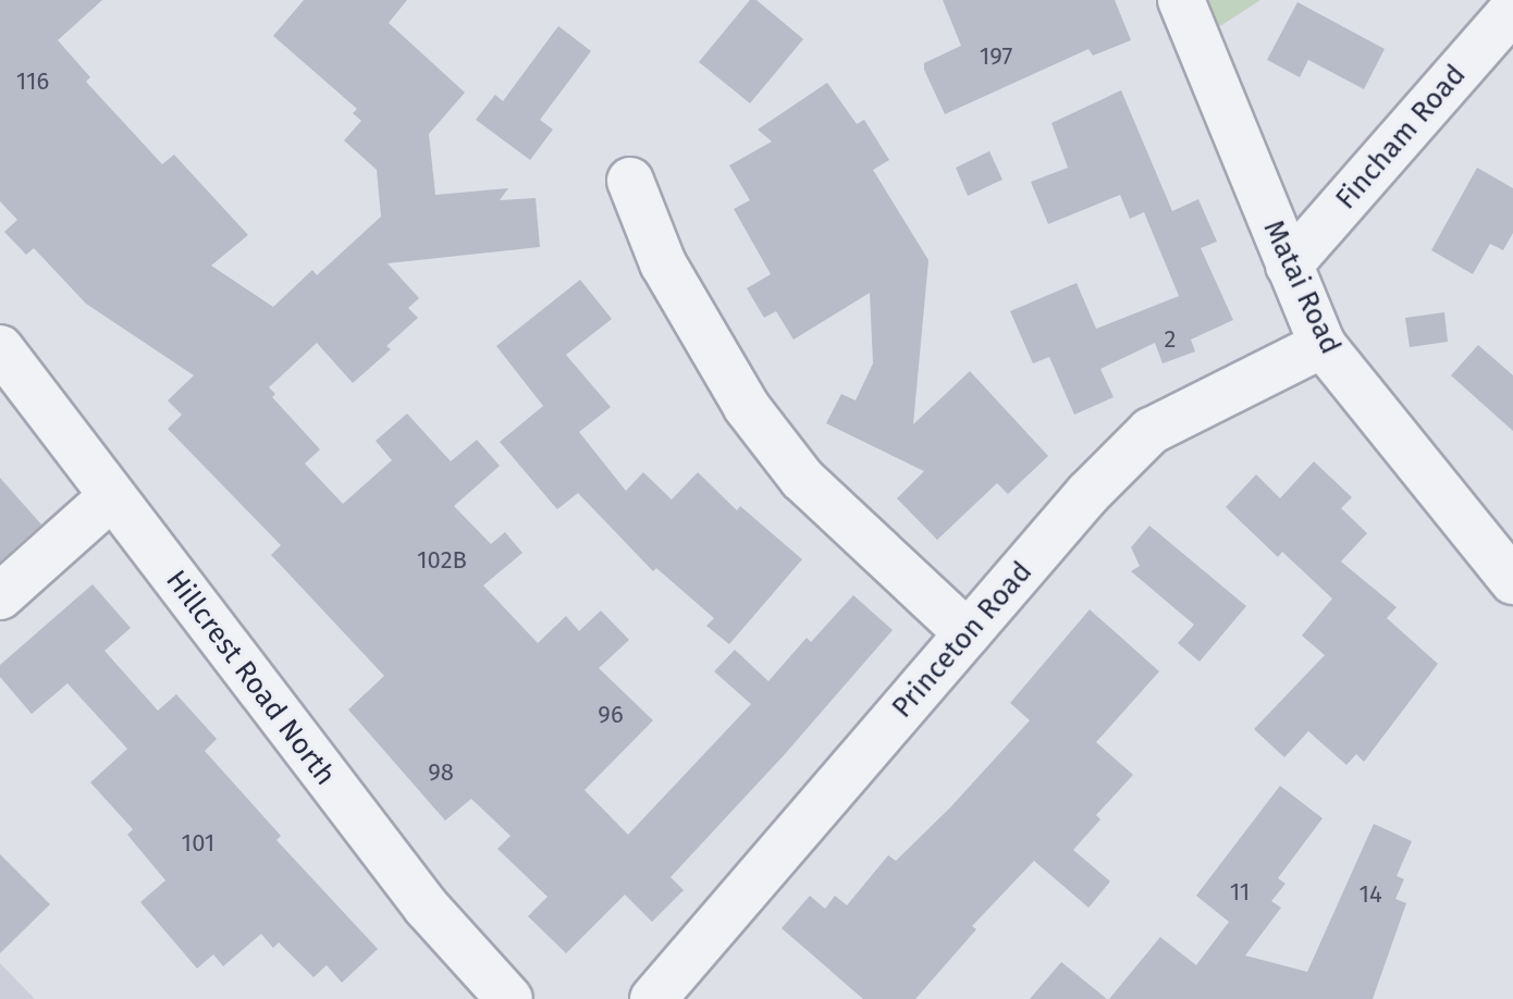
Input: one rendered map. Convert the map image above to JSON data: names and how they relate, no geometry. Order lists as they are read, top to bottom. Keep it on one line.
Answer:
{"streets":{"street":["Fincham Road","Matai Road","Princeton Road","Hillcrest Road North"]},"crossings":[["Fincham Road","Matai Road"],["Matai Road","Princeton Road"]],"house_numbers":["197","116","2","102B","96","98","101","11","14"]}
